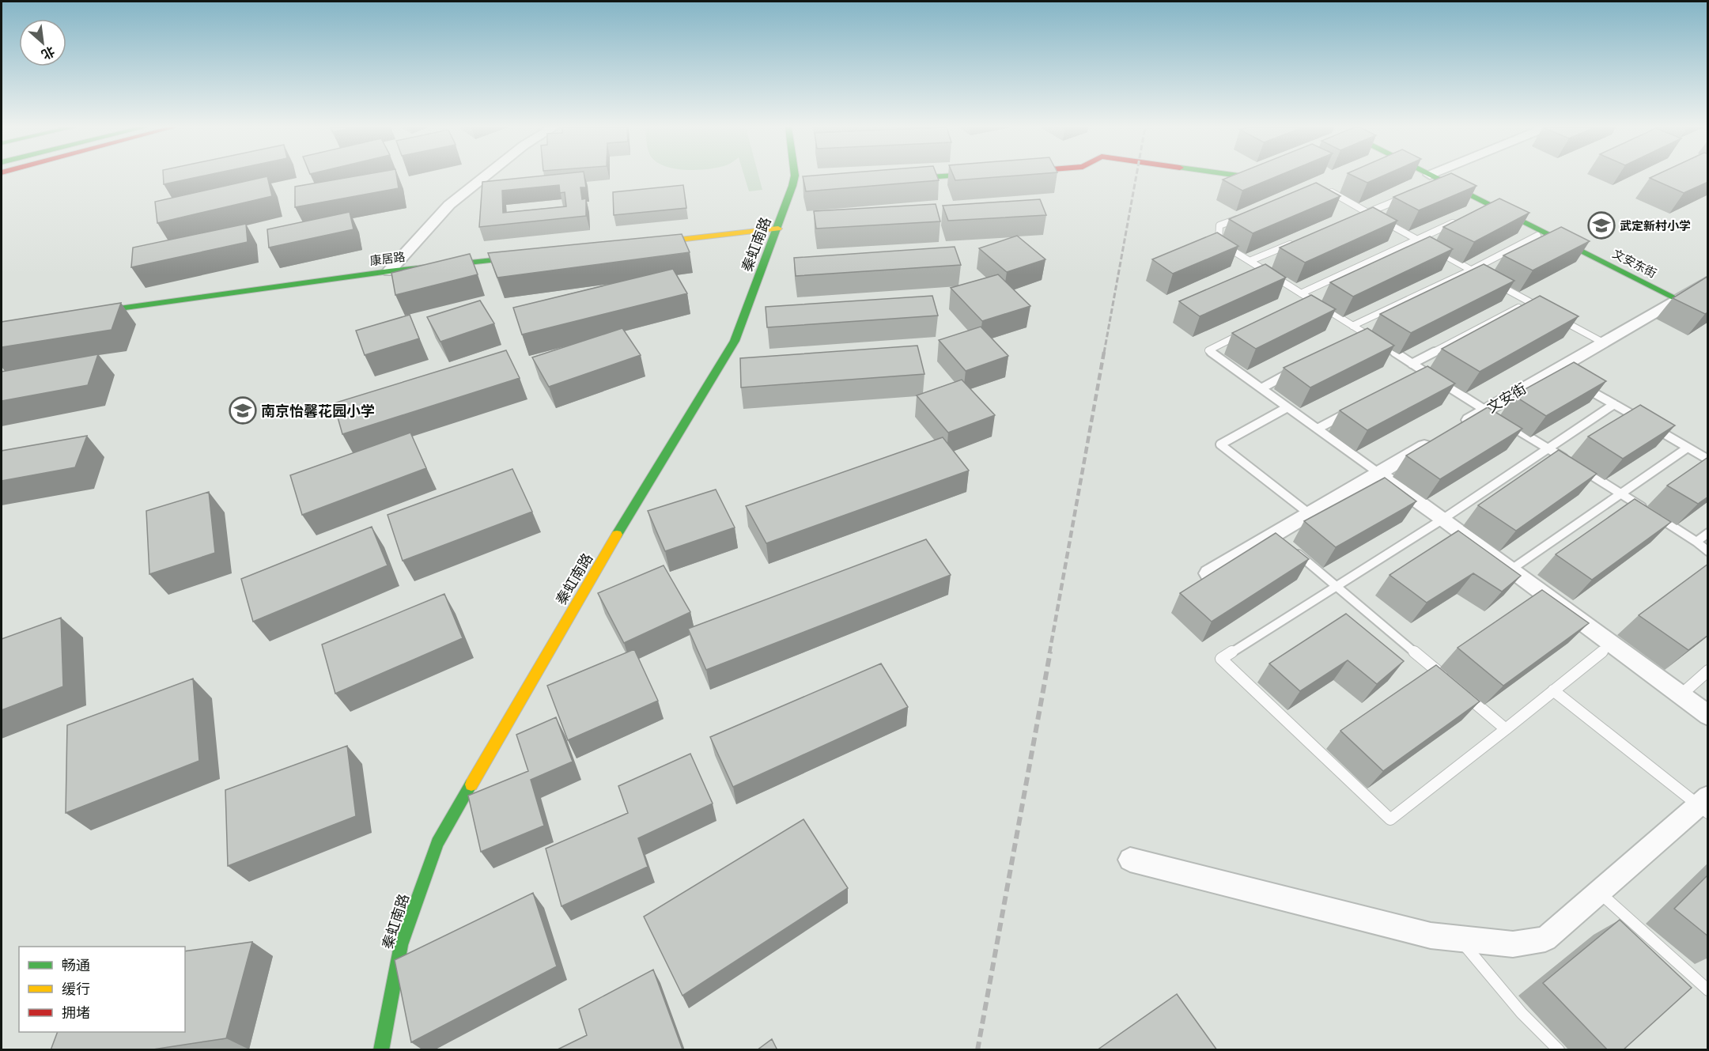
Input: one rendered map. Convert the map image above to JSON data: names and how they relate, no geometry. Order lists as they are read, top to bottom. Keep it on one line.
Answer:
{"streets":{"main road":["秦虹南路","康居路","文安东街"],"street":["文安街"]},"crossings":[["文安东街","文安街"]],"places":{"school or university":["武定新村小学","南京怡馨花园小学"]},"legend":["畅通","缓行","拥堵"],"north":"bottom right"}
